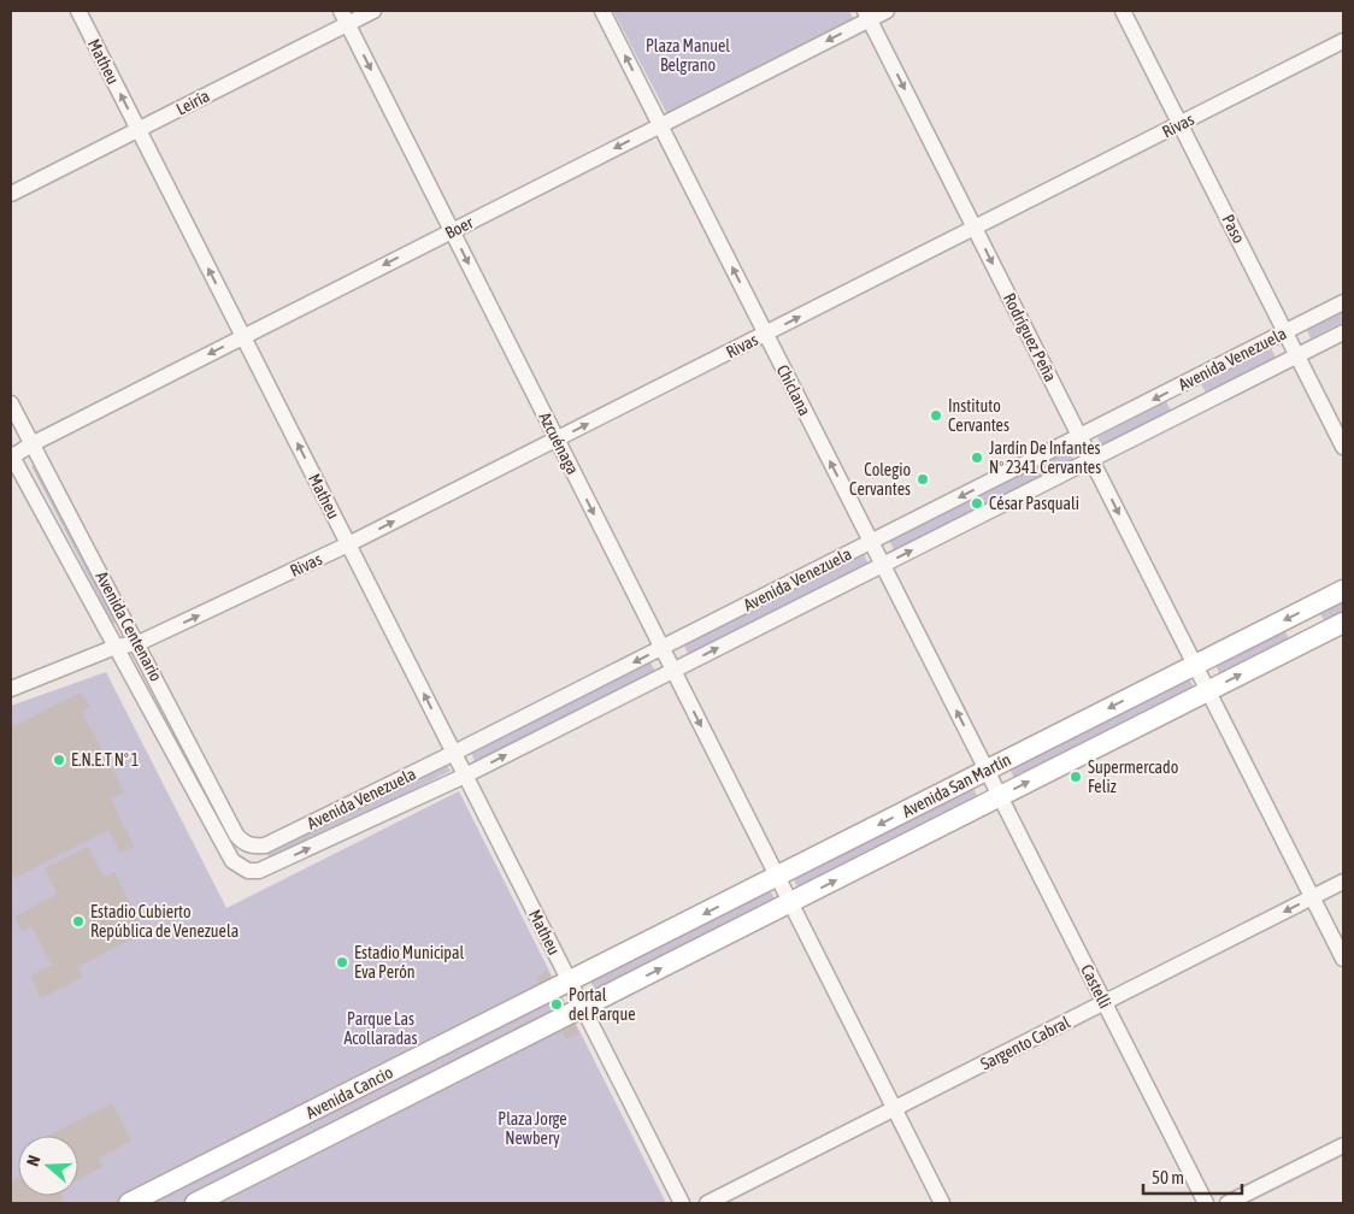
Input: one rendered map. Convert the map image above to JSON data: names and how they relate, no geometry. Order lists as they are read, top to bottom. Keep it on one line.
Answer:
{"streets":{"main road":["Avenida San Martín","Avenida Cancio"],"street":["Matheu","Leiría","Rivas","Boer","Paso","Rodríguez Peña","Avenida Venezuela","Chiclana","Azcuénaga","Avenida Centenario","Castelli","Sargento Cabral"]},"crossings":[["Matheu","Leiría"],["Matheu","Rivas"],["Matheu","Boer"],["Matheu","Avenida Venezuela"],["Matheu","Avenida San Martín"],["Matheu","Avenida Cancio"],["Leiría","Azcuénaga"],["Rivas","Paso"],["Rivas","Rodríguez Peña"],["Rivas","Chiclana"],["Rivas","Azcuénaga"],["Rivas","Avenida Centenario"],["Boer","Rodríguez Peña"],["Boer","Chiclana"],["Boer","Azcuénaga"],["Boer","Avenida Centenario"],["Paso","Avenida Venezuela"],["Rodríguez Peña","Avenida Venezuela"],["Rodríguez Peña","Avenida San Martín"],["Rodríguez Peña","Sargento Cabral"],["Avenida Venezuela","Chiclana"],["Avenida Venezuela","Azcuénaga"],["Avenida Venezuela","Avenida Centenario"],["Chiclana","Avenida San Martín"],["Chiclana","Castelli"],["Azcuénaga","Avenida San Martín"],["Azcuénaga","Sargento Cabral"],["Avenida San Martín","Castelli"],["Avenida San Martín","Avenida Cancio"],["Castelli","Sargento Cabral"]],"one_way":["Matheu","Rivas","Boer","Rodríguez Peña","Chiclana","Azcuénaga"],"parks":["Plaza Manuel Belgrano","Parque Las Acollaradas","Plaza Jorge Newbery"],"places":["Instituto Cervantes","Jardín De Infantes Nº 2341 Cervantes","Colegio Cervantes","César Pasquali","E.N.E.T N° 1","Supermercado Feliz","Estadio Cubierto República de Venezuela","Estadio Municipal Eva Perón","Portal del Parque"],"scale_bar":"50 m","north":"left"}
